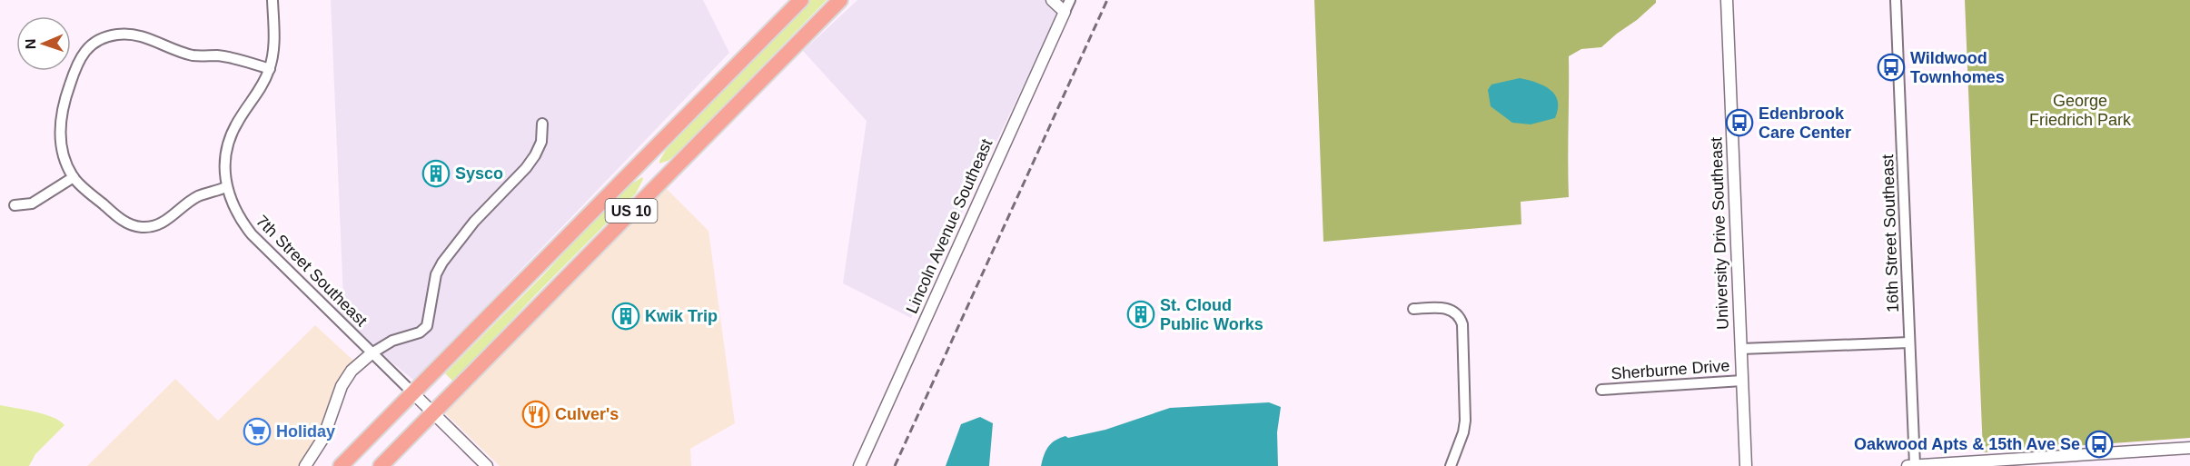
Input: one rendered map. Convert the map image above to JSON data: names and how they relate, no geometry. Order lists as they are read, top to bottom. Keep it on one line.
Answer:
{"streets":{"highway":["US 10"],"street":["Lincoln Avenue Southeast","University Drive Southeast","16th Street Southeast","7th Street Southeast","Sherburne Drive"]},"crossings":[["US 10","7th Street Southeast"],["University Drive Southeast","Sherburne Drive"]],"parks":["George Friedrich Park"],"places":{"bus stop":["Wildwood Townhomes","Edenbrook Care Center","Oakwood Apts & 15th Ave Se"],"building":["Sysco","St. Cloud Public Works","Kwik Trip"],"restaurant":["Culver's"],"supermarket":["Holiday"]},"north":"left"}
